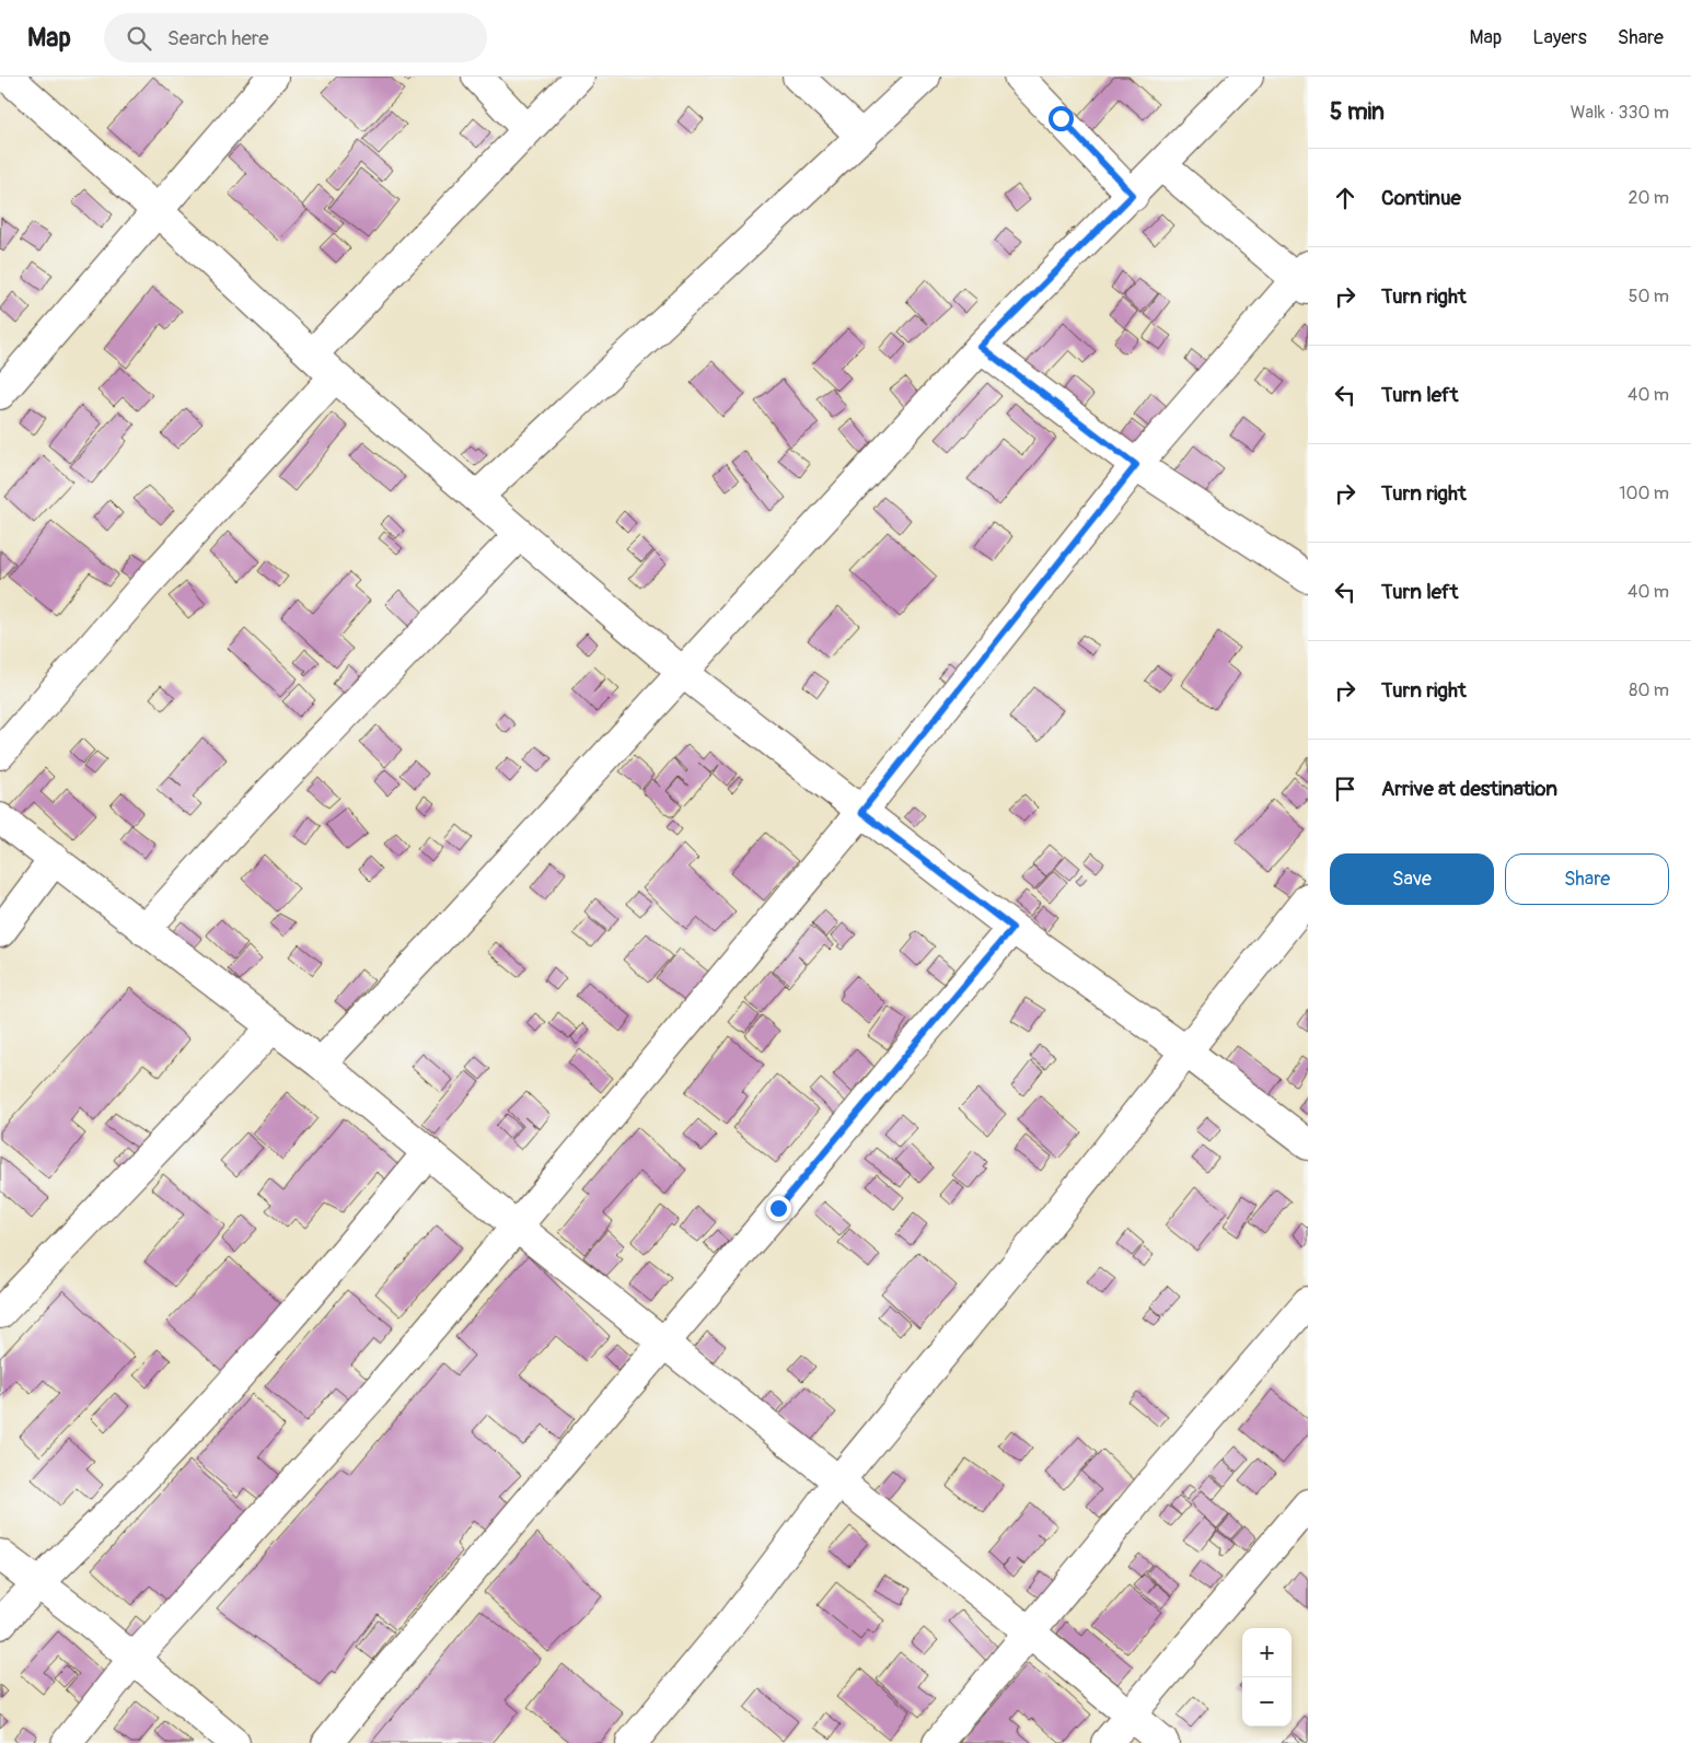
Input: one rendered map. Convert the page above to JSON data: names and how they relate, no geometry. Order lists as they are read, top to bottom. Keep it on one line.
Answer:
{"page":{"header":"Map","search":"Search here","nav":["Map","Layers","Share"],"heading":["5 min","Walk · 330 m"],"list":[["Continue","20 m"],["Turn right","50 m"],["Turn left","40 m"],["Turn right","100 m"],["Turn left","40 m"],["Turn right","80 m"],"Arrive at destination"],"buttons":["Save","Share"],"map_buttons":["+","−"]}}
